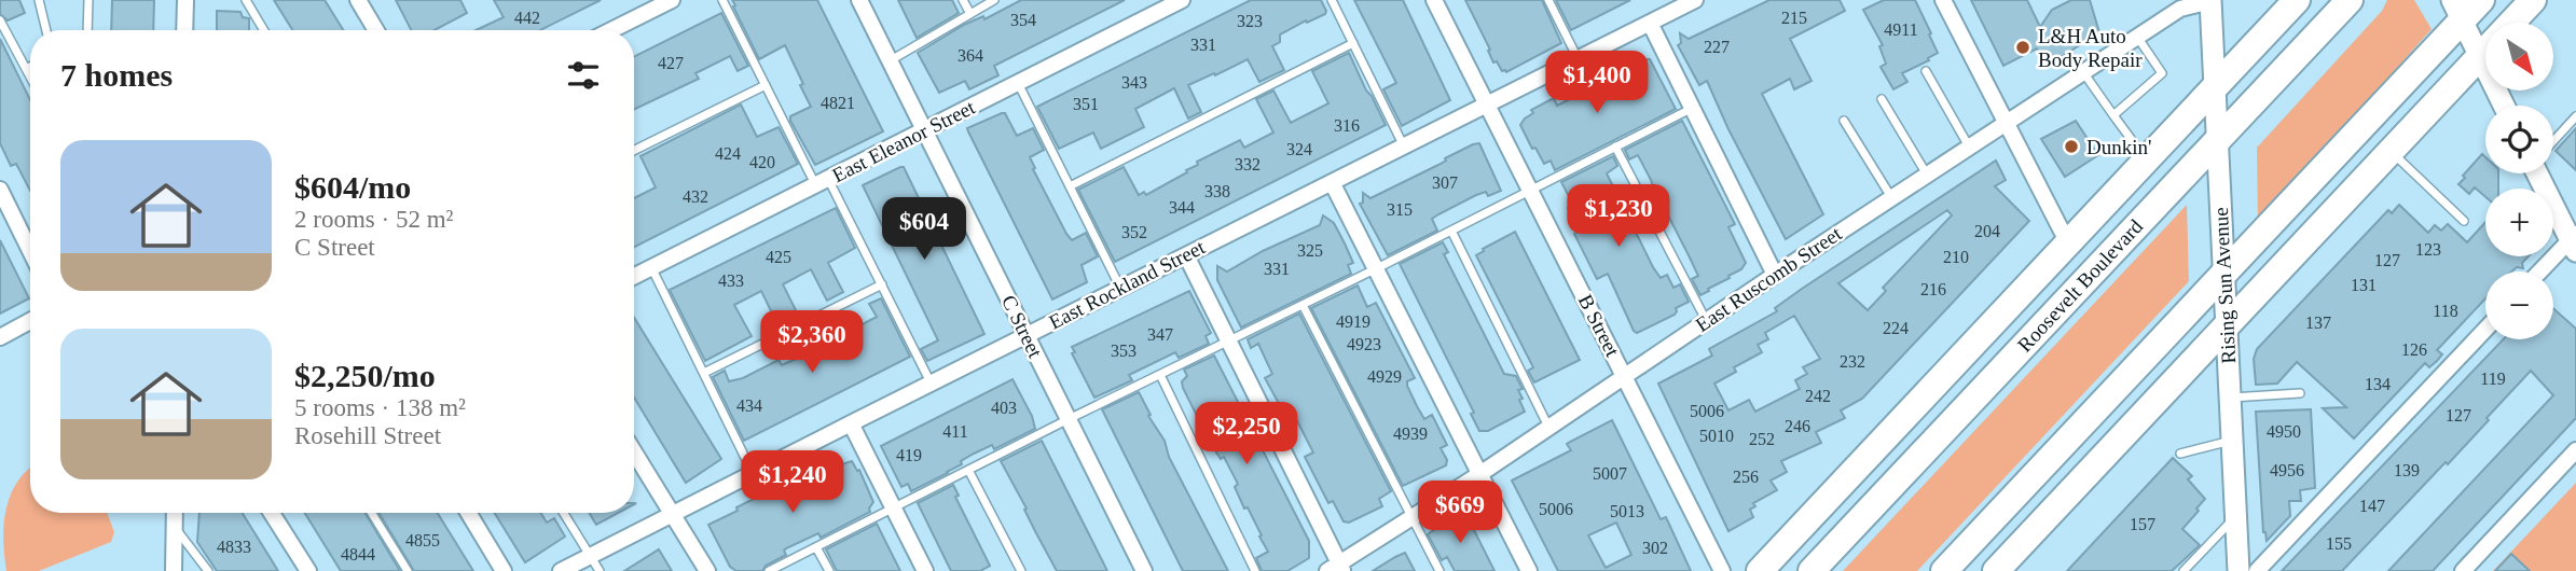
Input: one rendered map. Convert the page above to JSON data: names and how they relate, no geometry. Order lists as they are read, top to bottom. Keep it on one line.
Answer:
{"streets":{"highway":["Roosevelt Boulevard"],"main road":["Rising Sun Avenue"],"street":["East Eleanor Street","East Ruscomb Street","East Rockland Street","B Street","C Street"]},"crossings":[["East Eleanor Street","C Street"],["East Ruscomb Street","Rising Sun Avenue"],["East Ruscomb Street","B Street"],["East Rockland Street","B Street"],["East Rockland Street","C Street"],["Roosevelt Boulevard","Rising Sun Avenue"]],"places":["L&H Auto Body Repair","Dunkin'"],"house_numbers":["442","215","354","323","4911","331","227","364","427","343","4821","351","316","324","424","420","332","307","338","432","344","315","204","352","123","325","425","210","127","331","433","131","216","118","4919","137","224","347","4923","126","353","232","4929","119","134","242","434","403","5006","127","246","411","4950","4939","5010","252","419","4956","139","5007","256","147","5006","5013","157","4855","155","4833","302","4844"],"north":"bottom right","page":{"map_buttons":["+","−"],"heading":"7 homes","price":["$1,400","$1,230","$604","$2,360","$2,250","$1,240","$669"],"list":[{"name":"$604/mo","note":"2 rooms · 52 m² · C Street"},{"name":"$2,250/mo","note":"5 rooms · 138 m² · Rosehill Street"}]}}
